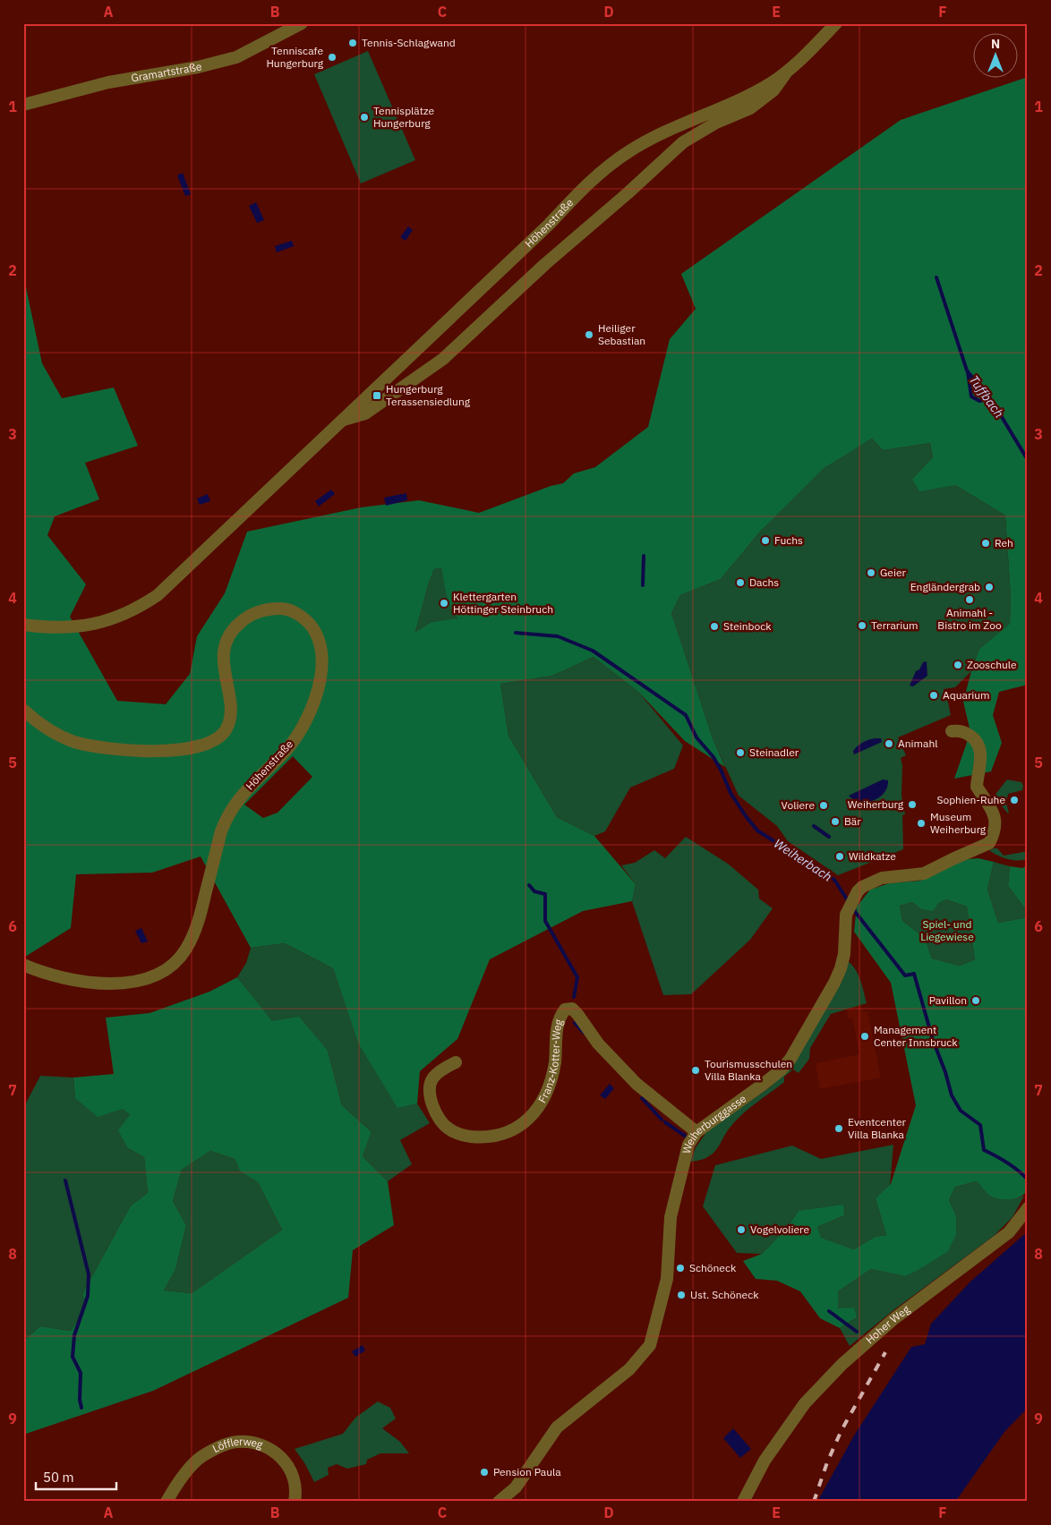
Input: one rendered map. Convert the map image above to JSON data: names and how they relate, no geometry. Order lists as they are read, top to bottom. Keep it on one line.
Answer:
{"streets":{"street":["Gramartstraße","Höhenstraße","Franz-Kotter-Weg","Weiherburggasse","Hoher Weg","Löfflerweg"]},"crossings":[["Franz-Kotter-Weg","Weiherburggasse"]],"water":["Tuffbach","Weiherbach"],"parks":["Spiel- und Liegewiese"],"places":{"other":["Tennis-Schlagwand","Tenniscafe Hungerburg","Tennisplätze Hungerburg","Heiliger Sebastian","Fuchs","Reh","Geier","Dachs","Engländergrab","Animahl - Bistro im Zoo","Klettergarten Höttinger Steinbruch","Terrarium","Steinbock","Zooschule","Aquarium","Animahl","Steinadler","Sophien-Ruhe","Weiherburg","Voliere","Bär","Museum Weiherburg","Wildkatze","Pavillon","Management Center Innsbruck","Tourismusschulen Villa Blanka","Eventcenter Villa Blanka","Vogelvoliere","Schöneck","Ust. Schöneck","Pension Paula"],"transit":["Hungerburg Terassensiedlung"]},"scale_bar":"50 m","north":"top","grid":{"columns":["A","B","C","D","E","F"],"rows":["1","2","3","4","5","6","7","8","9"]}}
